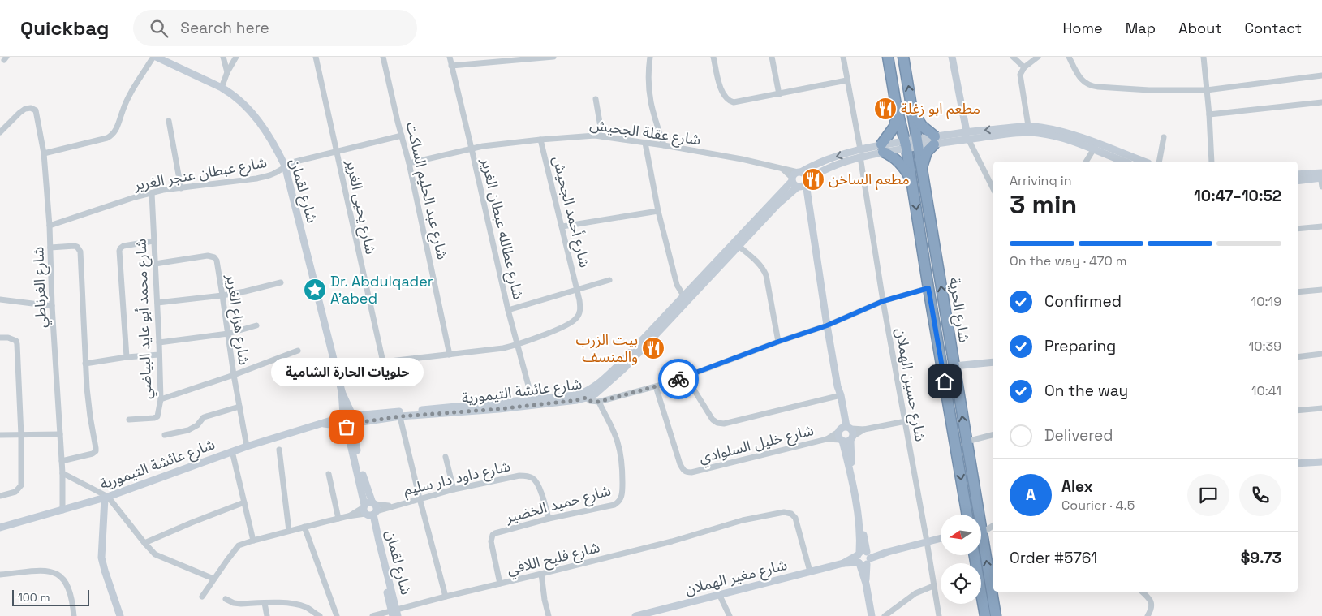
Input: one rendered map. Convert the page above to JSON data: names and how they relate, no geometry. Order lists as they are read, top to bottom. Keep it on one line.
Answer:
{"streets":{"highway":["شارع الحرية"],"street":["شارع عقلة الجحيش","شارع عبطان عنجر الغرير","شارع لقمان","شارع عبد الحليم الساكت","شارع يحيى الغرير","شارع أحمد الجحيش","شارع عطالله عبطان الغرير","شارع الغرناطي","شارع محمد أبو عايد البياضي","شارع هزاع الغرير","شارع حسين الهملان","شارع عائشة التيمورية","شارع خليل السلوادي","شارع داود دار سليم","شارع حميد الخضير","شارع فليح اللافي","شارع مغير الهملان"]},"crossings":[["شارع عقلة الجحيش","شارع عبد الحليم الساكت"],["شارع عقلة الجحيش","شارع أحمد الجحيش"],["شارع عقلة الجحيش","شارع عطالله عبطان الغرير"],["شارع عقلة الجحيش","شارع عائشة التيمورية"],["شارع عبطان عنجر الغرير","شارع لقمان"],["شارع عبطان عنجر الغرير","شارع عبد الحليم الساكت"],["شارع عبطان عنجر الغرير","شارع يحيى الغرير"],["شارع عبطان عنجر الغرير","شارع الغرناطي"],["شارع عبطان عنجر الغرير","شارع محمد أبو عايد البياضي"],["شارع لقمان","شارع عائشة التيمورية"],["شارع لقمان","شارع داود دار سليم"],["شارع لقمان","شارع فليح اللافي"],["شارع أحمد الجحيش","شارع عطالله عبطان الغرير"],["شارع عطالله عبطان الغرير","شارع عائشة التيمورية"],["شارع الغرناطي","شارع عائشة التيمورية"],["شارع محمد أبو عايد البياضي","شارع هزاع الغرير"],["شارع هزاع الغرير","شارع عائشة التيمورية"],["شارع حسين الهملان","شارع عائشة التيمورية"],["شارع حسين الهملان","شارع خليل السلوادي"],["شارع حسين الهملان","شارع مغير الهملان"],["شارع داود دار سليم","شارع حميد الخضير"],["شارع حميد الخضير","شارع فليح اللافي"],["شارع فليح اللافي","شارع مغير الهملان"]],"places":{"restaurant":["مطعم ابو زغلة","مطعم الساخن","بيت الزرب والمنسف"],"place":["Dr. Abdulqader A'abed"],"other":["حلويات الحارة الشامية"]},"scale_bar":"100 m","north":"left","page":{"header":"Quickbag","search":"Search here","nav":["Home","Map","About","Contact"],"heading":["3 min","Arriving in","10:47–10:52"],"panel":["Alex","Courier · 4.5","Order #5761","$9.73"],"bar":"On the way · 470 m","list":[["Confirmed","10:19"],["Preparing","10:39"],["On the way","10:41"],"Delivered"],"bubble":"حلويات الحارة الشامية","round":"A","scale":"100 m"}}
